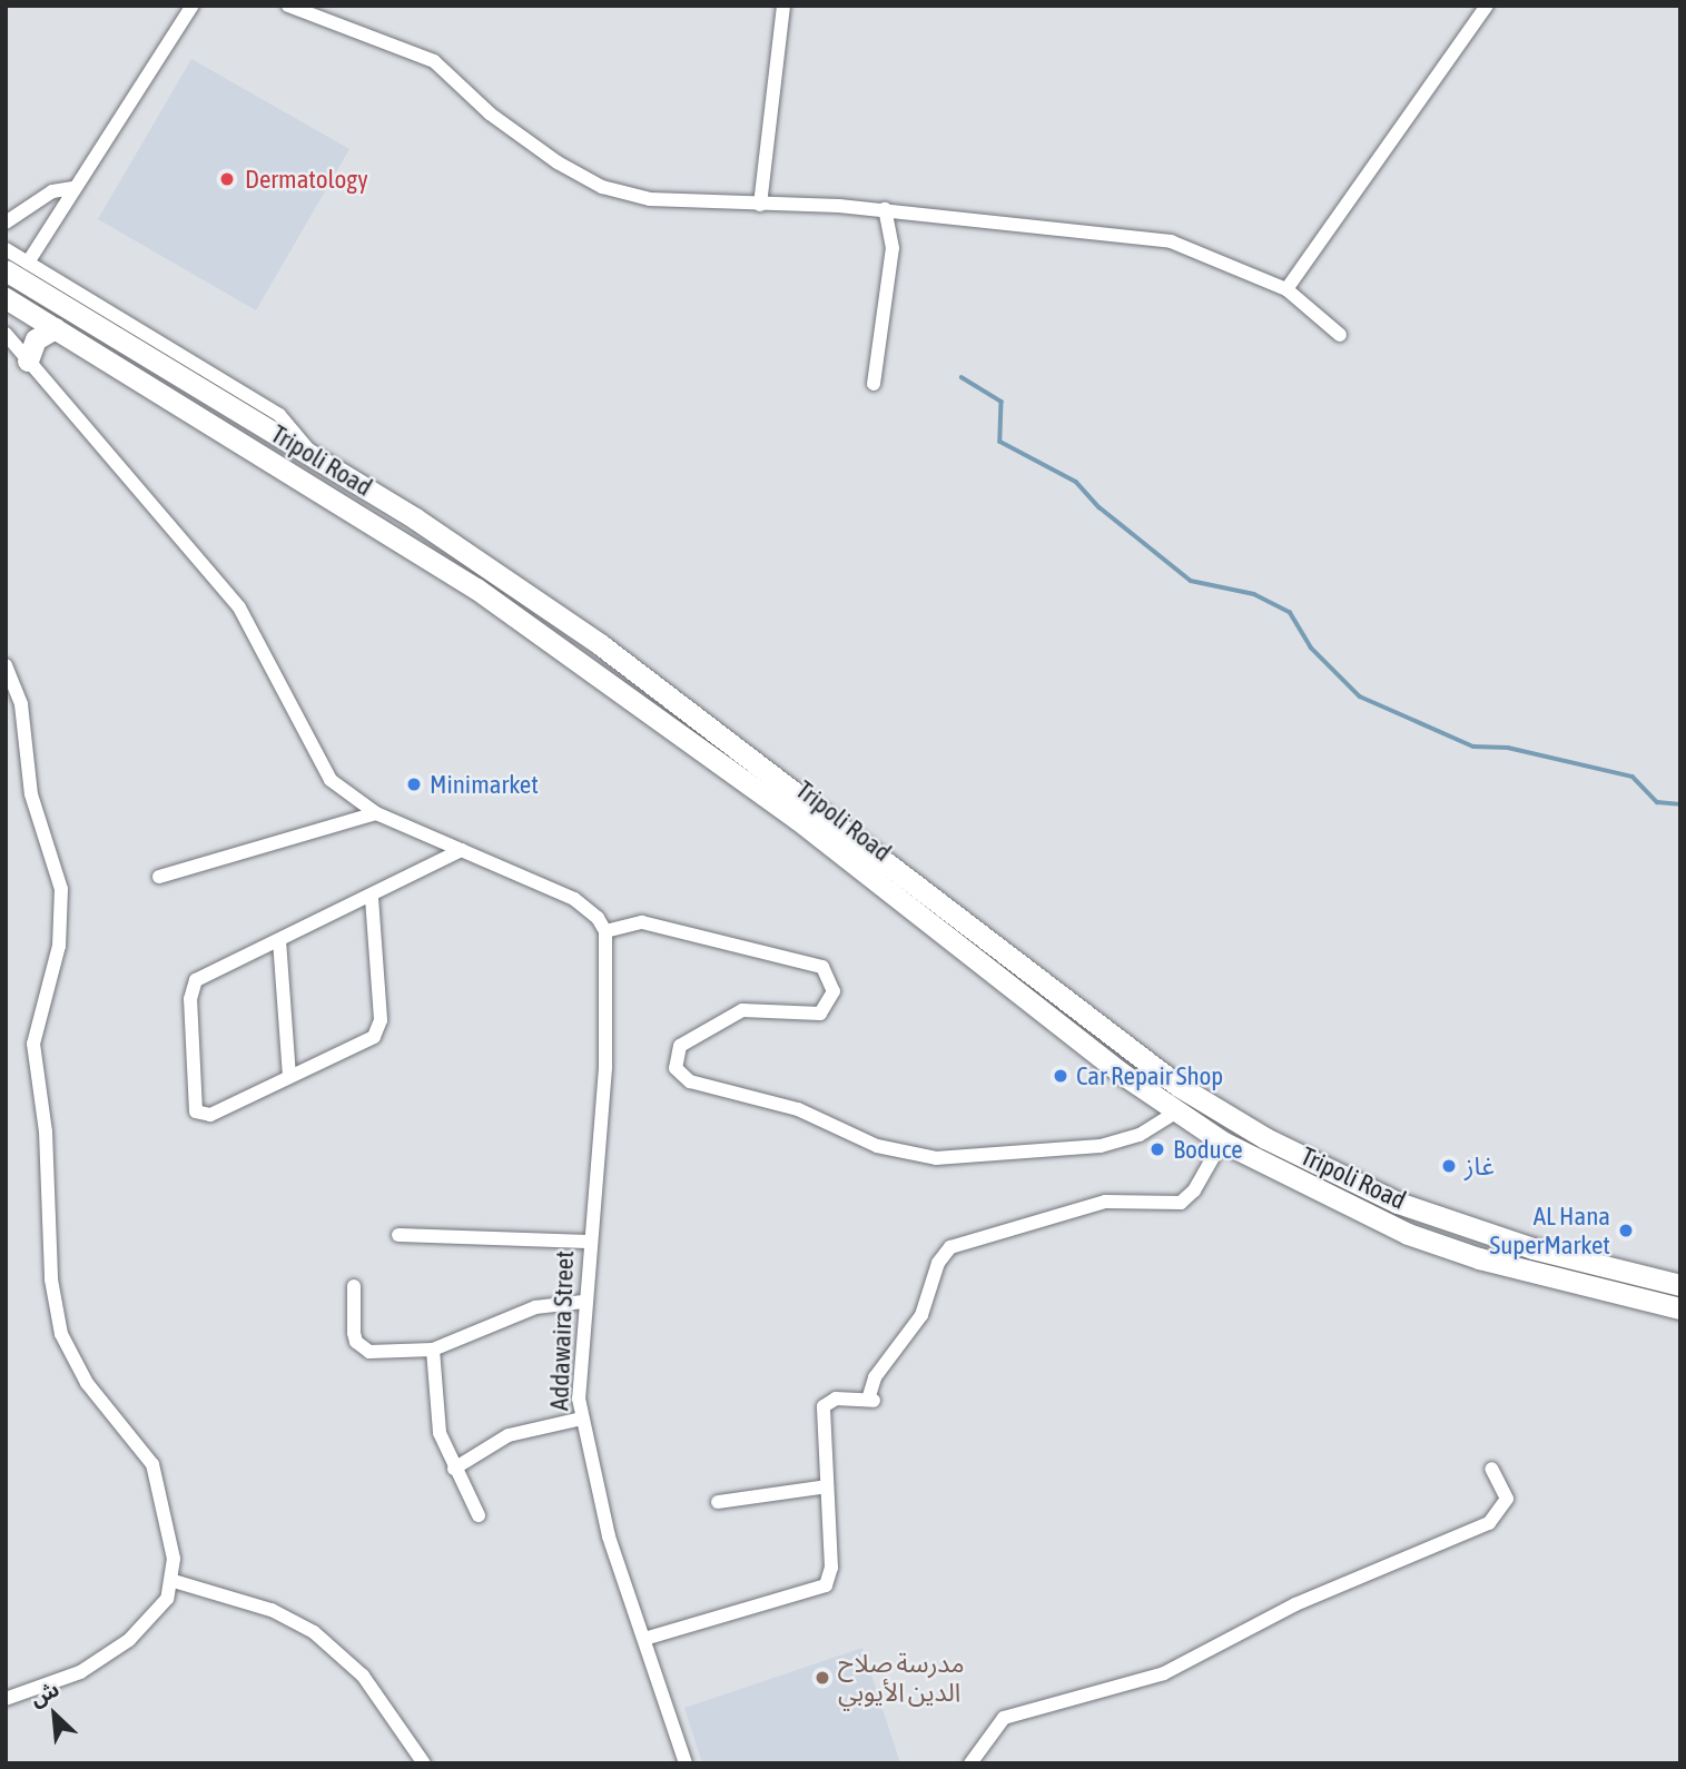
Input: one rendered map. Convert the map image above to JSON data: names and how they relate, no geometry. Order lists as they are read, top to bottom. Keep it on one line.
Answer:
{"streets":{"highway":["Tripoli Road"],"street":["Addawaira Street"]},"places":["Dermatology","Minimarket","Car Repair Shop","Boduce","غاز","AL Hana SuperMarket","مدرسة صلاح الدين الأيوبي"],"north":"top left"}
